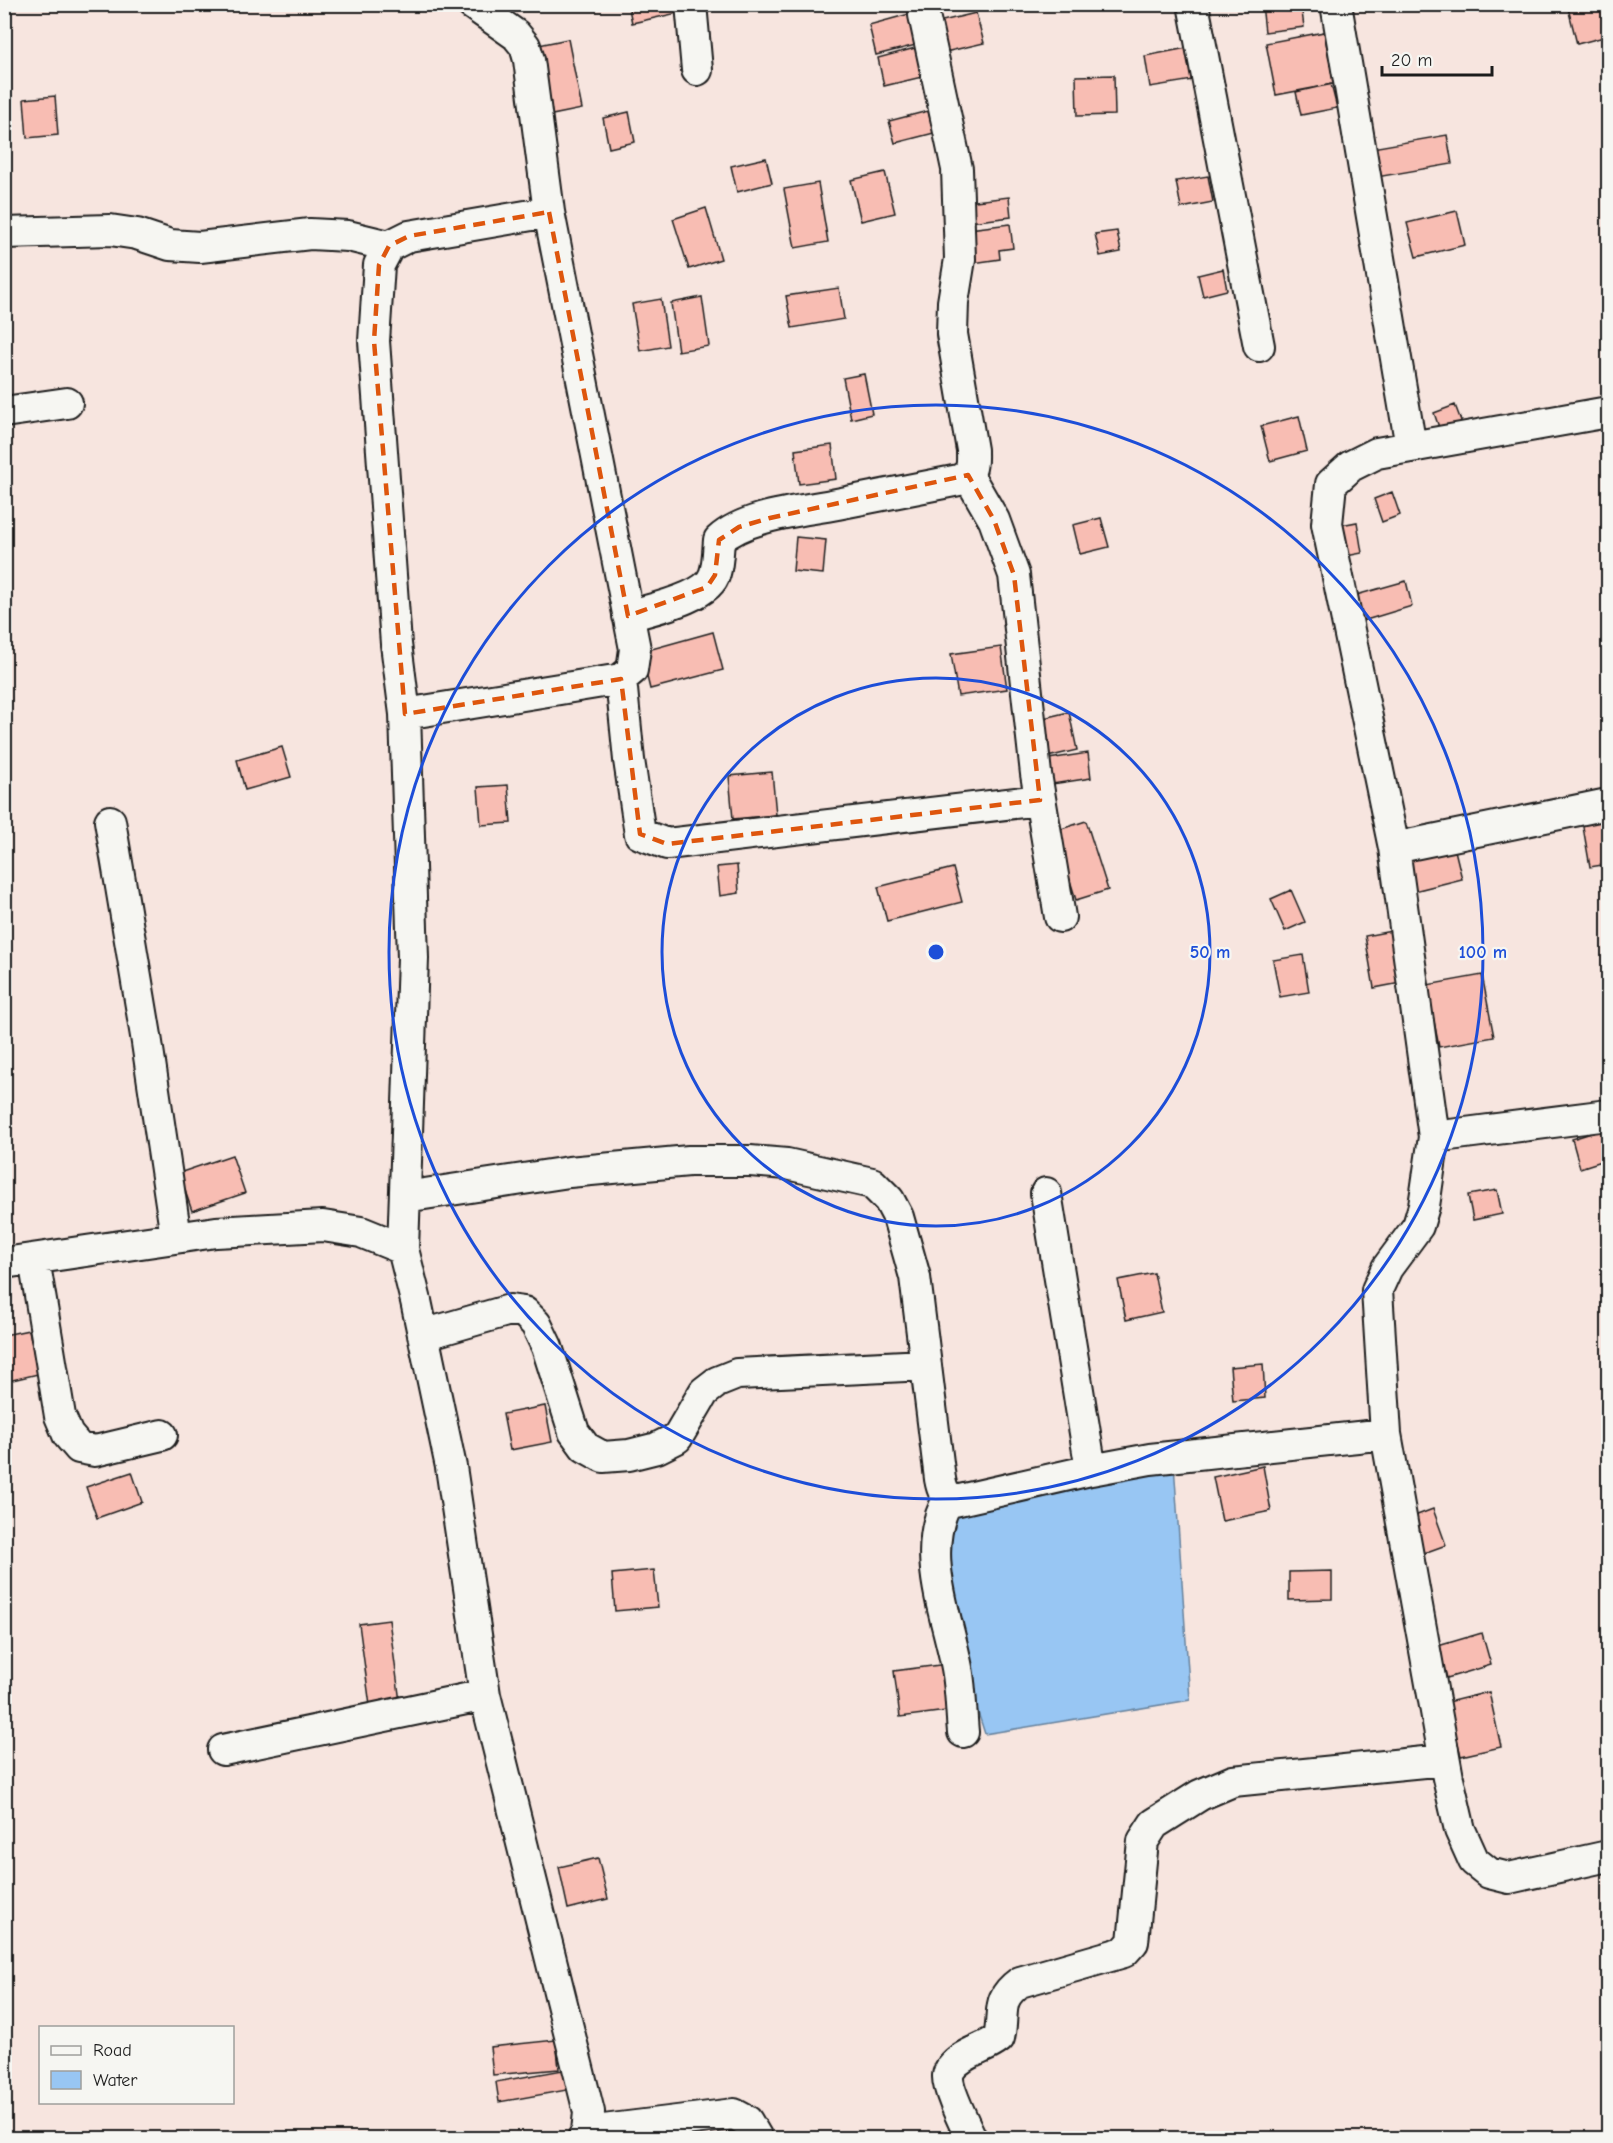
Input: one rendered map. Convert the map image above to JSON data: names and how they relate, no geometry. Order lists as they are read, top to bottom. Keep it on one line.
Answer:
{"legend":["Road","Water"],"scale_bar":"20 m","rings":["50 m","100 m"]}
